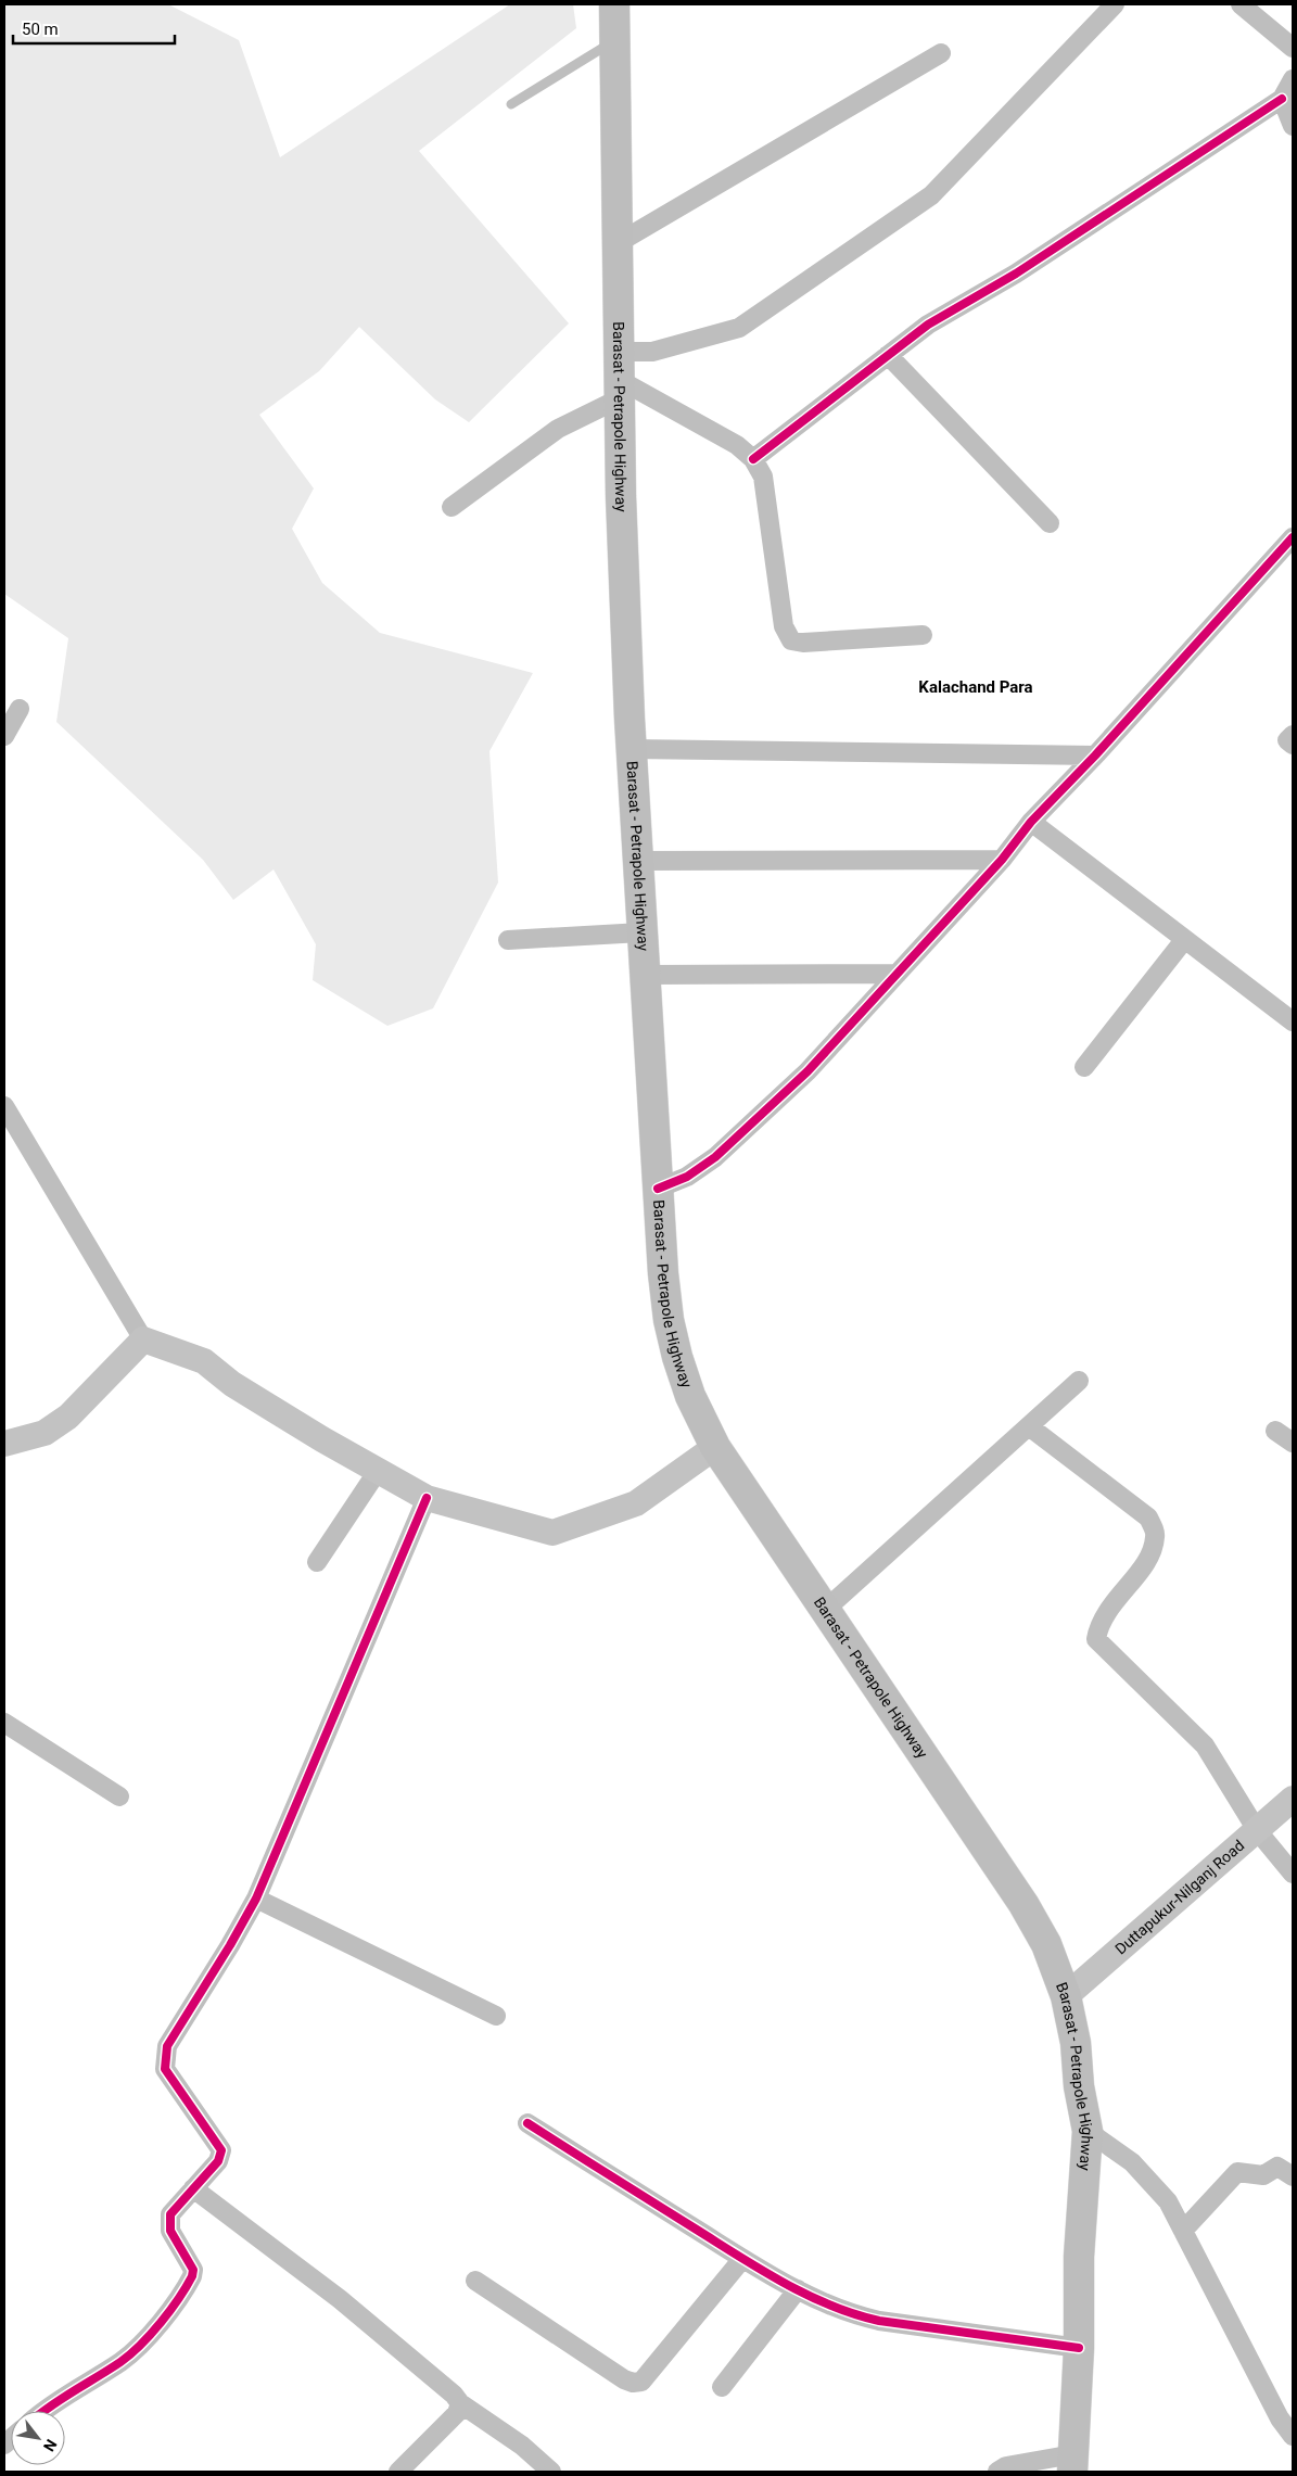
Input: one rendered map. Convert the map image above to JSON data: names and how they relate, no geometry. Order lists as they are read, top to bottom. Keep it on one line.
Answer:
{"streets":{"highway":["Barasat - Petrapole Highway"],"street":["Duttapukur-Nilganj Road"]},"crossings":[["Barasat - Petrapole Highway","Duttapukur-Nilganj Road"]],"districts":["Kalachand Para"],"scale_bar":"50 m","north":"bottom right"}
